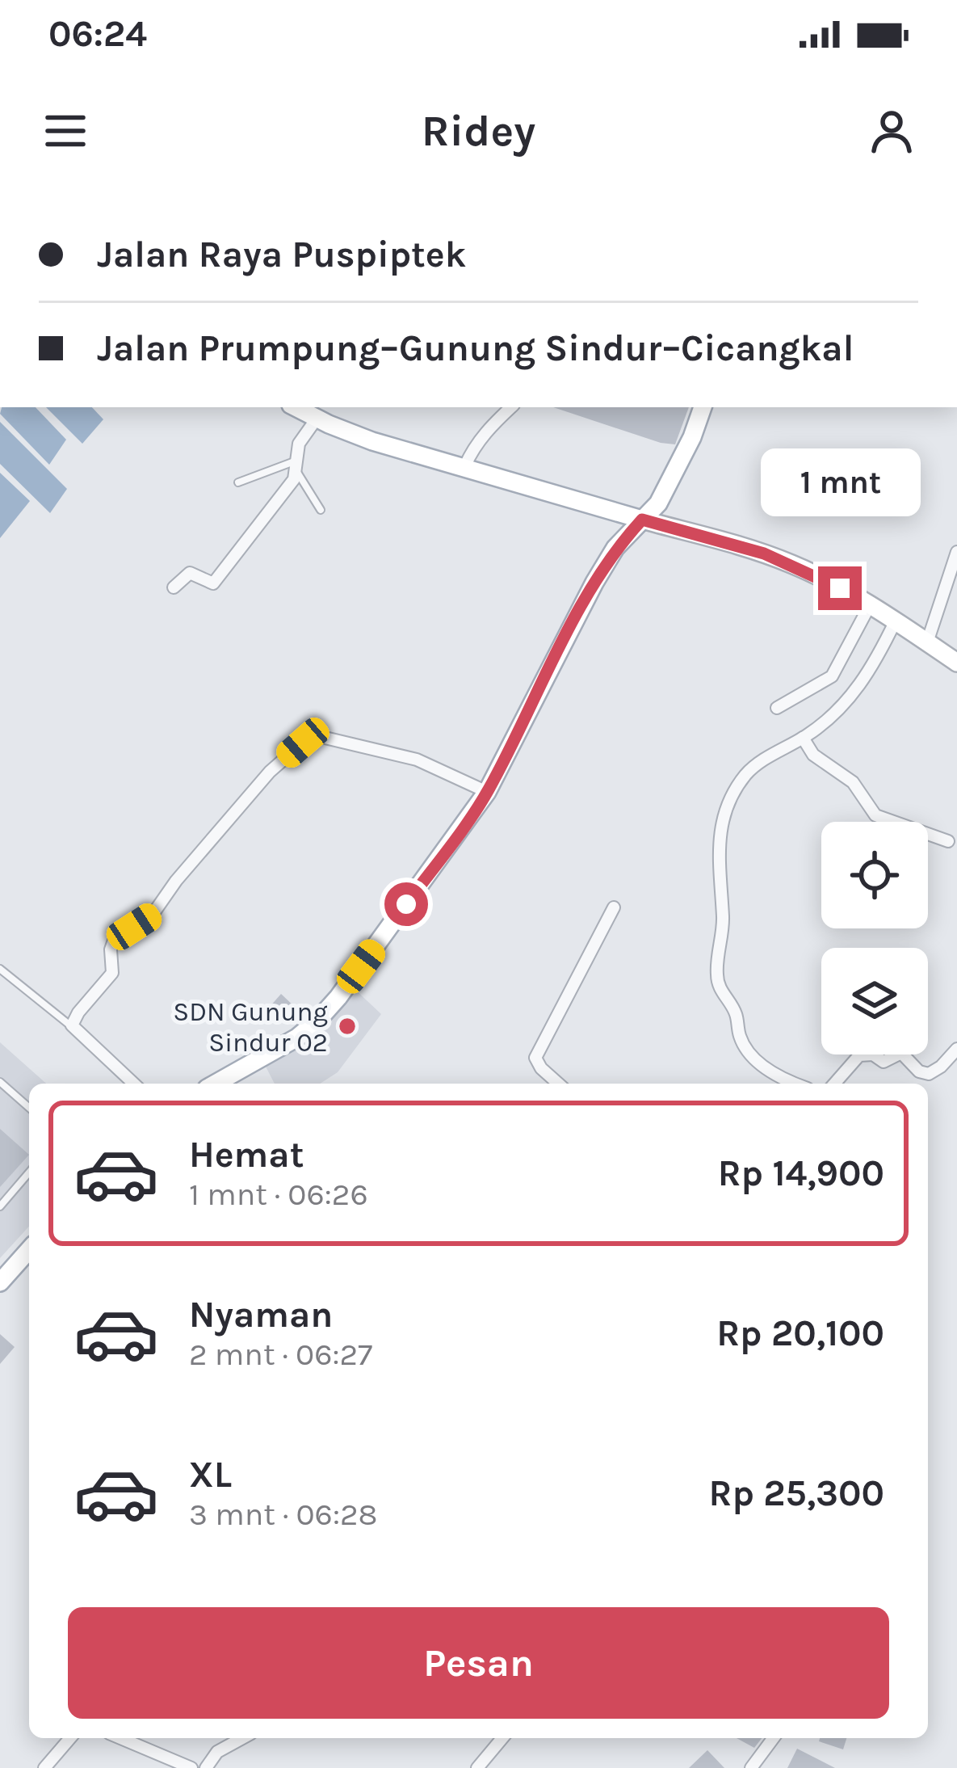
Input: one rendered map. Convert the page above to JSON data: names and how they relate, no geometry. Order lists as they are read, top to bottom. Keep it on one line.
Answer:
{"places":["SDN Gunung Sindur 02"],"page":{"status":"06:24","header":"Ridey","banner":["Jalan Raya Puspiptek","Jalan Prumpung–Gunung Sindur–Cicangkal"],"bubble":"1 mnt","list":[{"name":"Hemat","note":"1 mnt · 06:26","value":"Rp 14,900"},{"name":"Nyaman","note":"2 mnt · 06:27","value":"Rp 20,100"},{"name":"XL","note":"3 mnt · 06:28","value":"Rp 25,300"}],"buttons":"Pesan"}}
